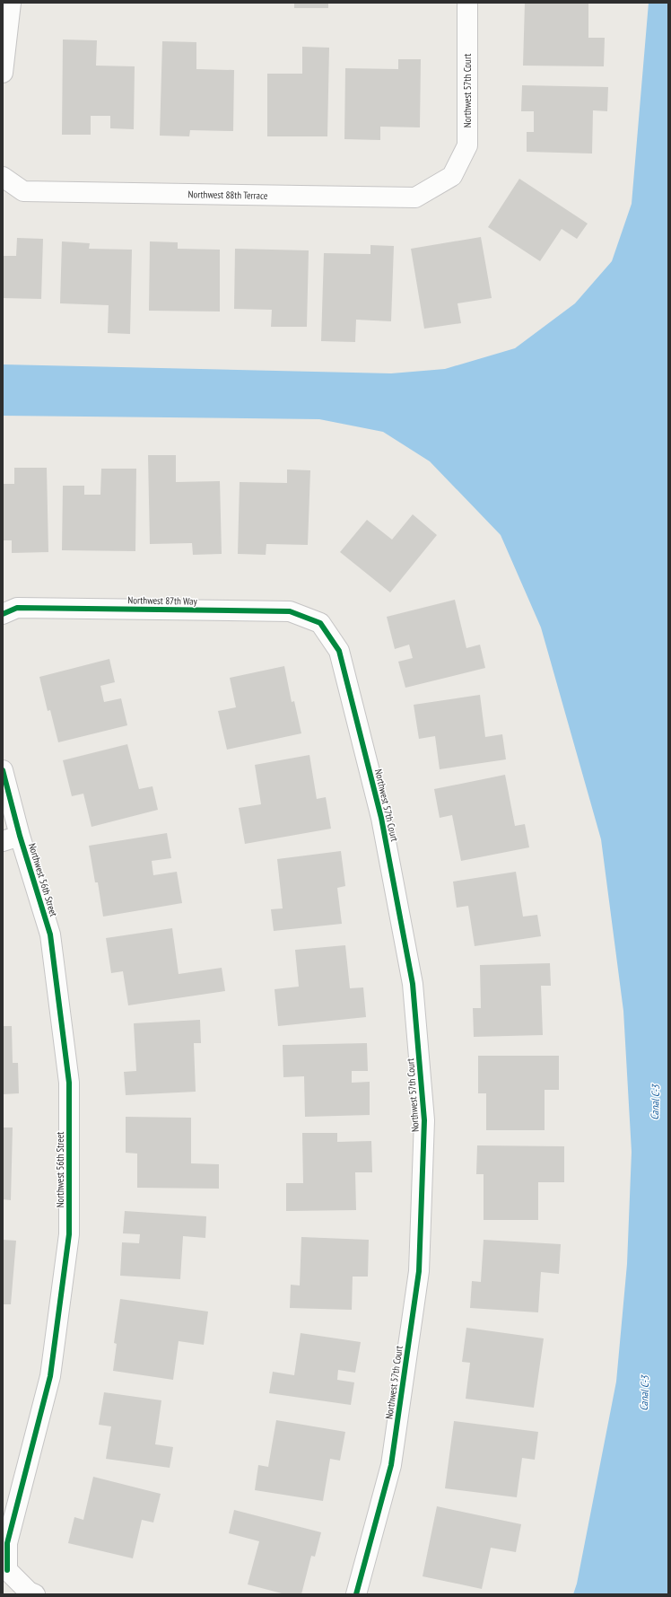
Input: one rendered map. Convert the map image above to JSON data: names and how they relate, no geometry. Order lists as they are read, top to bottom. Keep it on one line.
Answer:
{"streets":{"street":["Northwest 57th Court","Northwest 88th Terrace","Northwest 87th Way","Northwest 56th Street"]},"crossings":[["Northwest 57th Court","Northwest 88th Terrace"],["Northwest 57th Court","Northwest 87th Way"]],"water":["Canal C-3"]}
